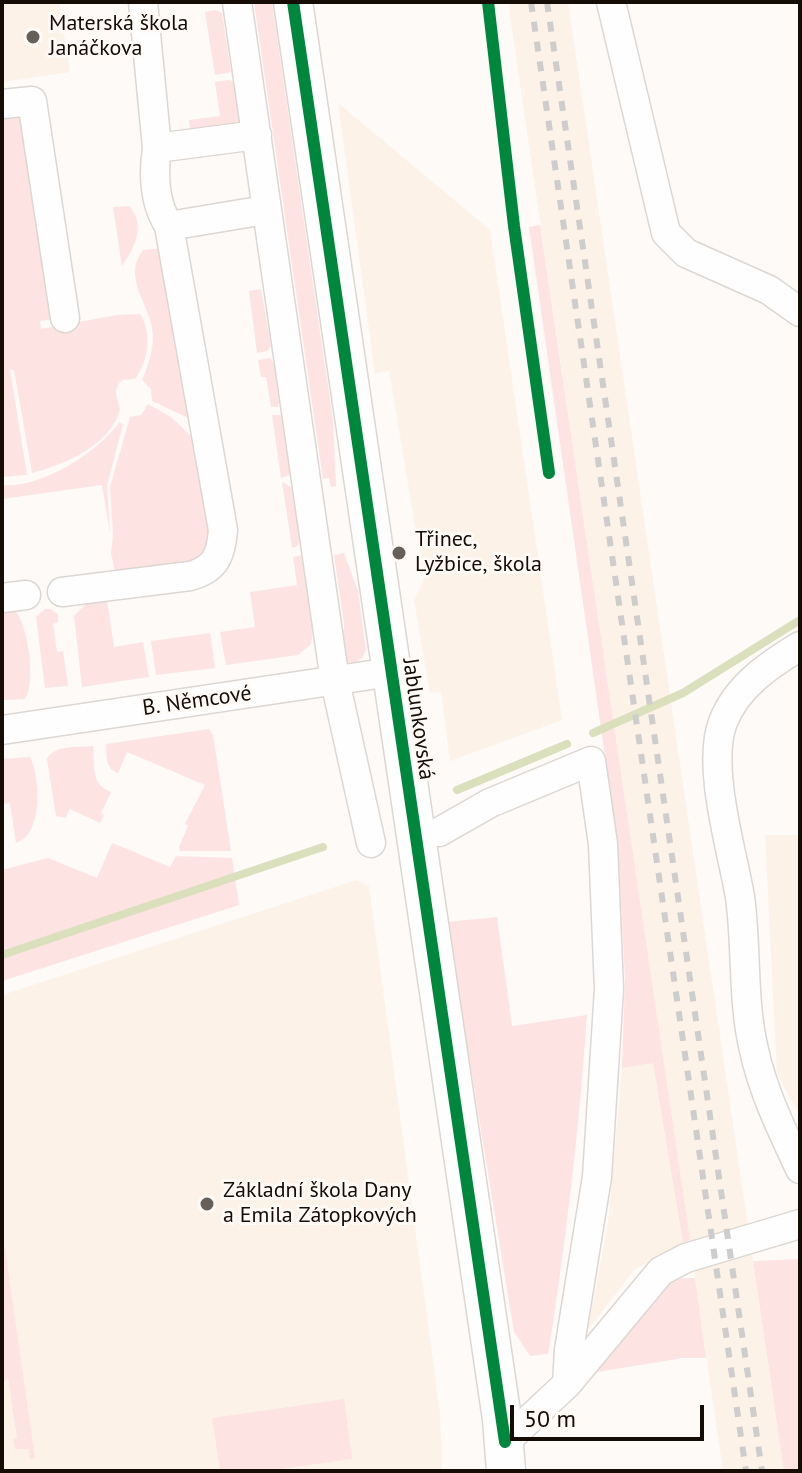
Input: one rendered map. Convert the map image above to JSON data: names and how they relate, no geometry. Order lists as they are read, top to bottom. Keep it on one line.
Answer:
{"streets":{"main road":["Jablunkovská"],"street":["B. Němcové"]},"crossings":[["B. Němcové","Jablunkovská"]],"places":["Materská škola Janáčkova","Třinec, Lyžbice, škola","Základní škola Dany a Emila Zátopkových"],"scale_bar":"50 m"}
